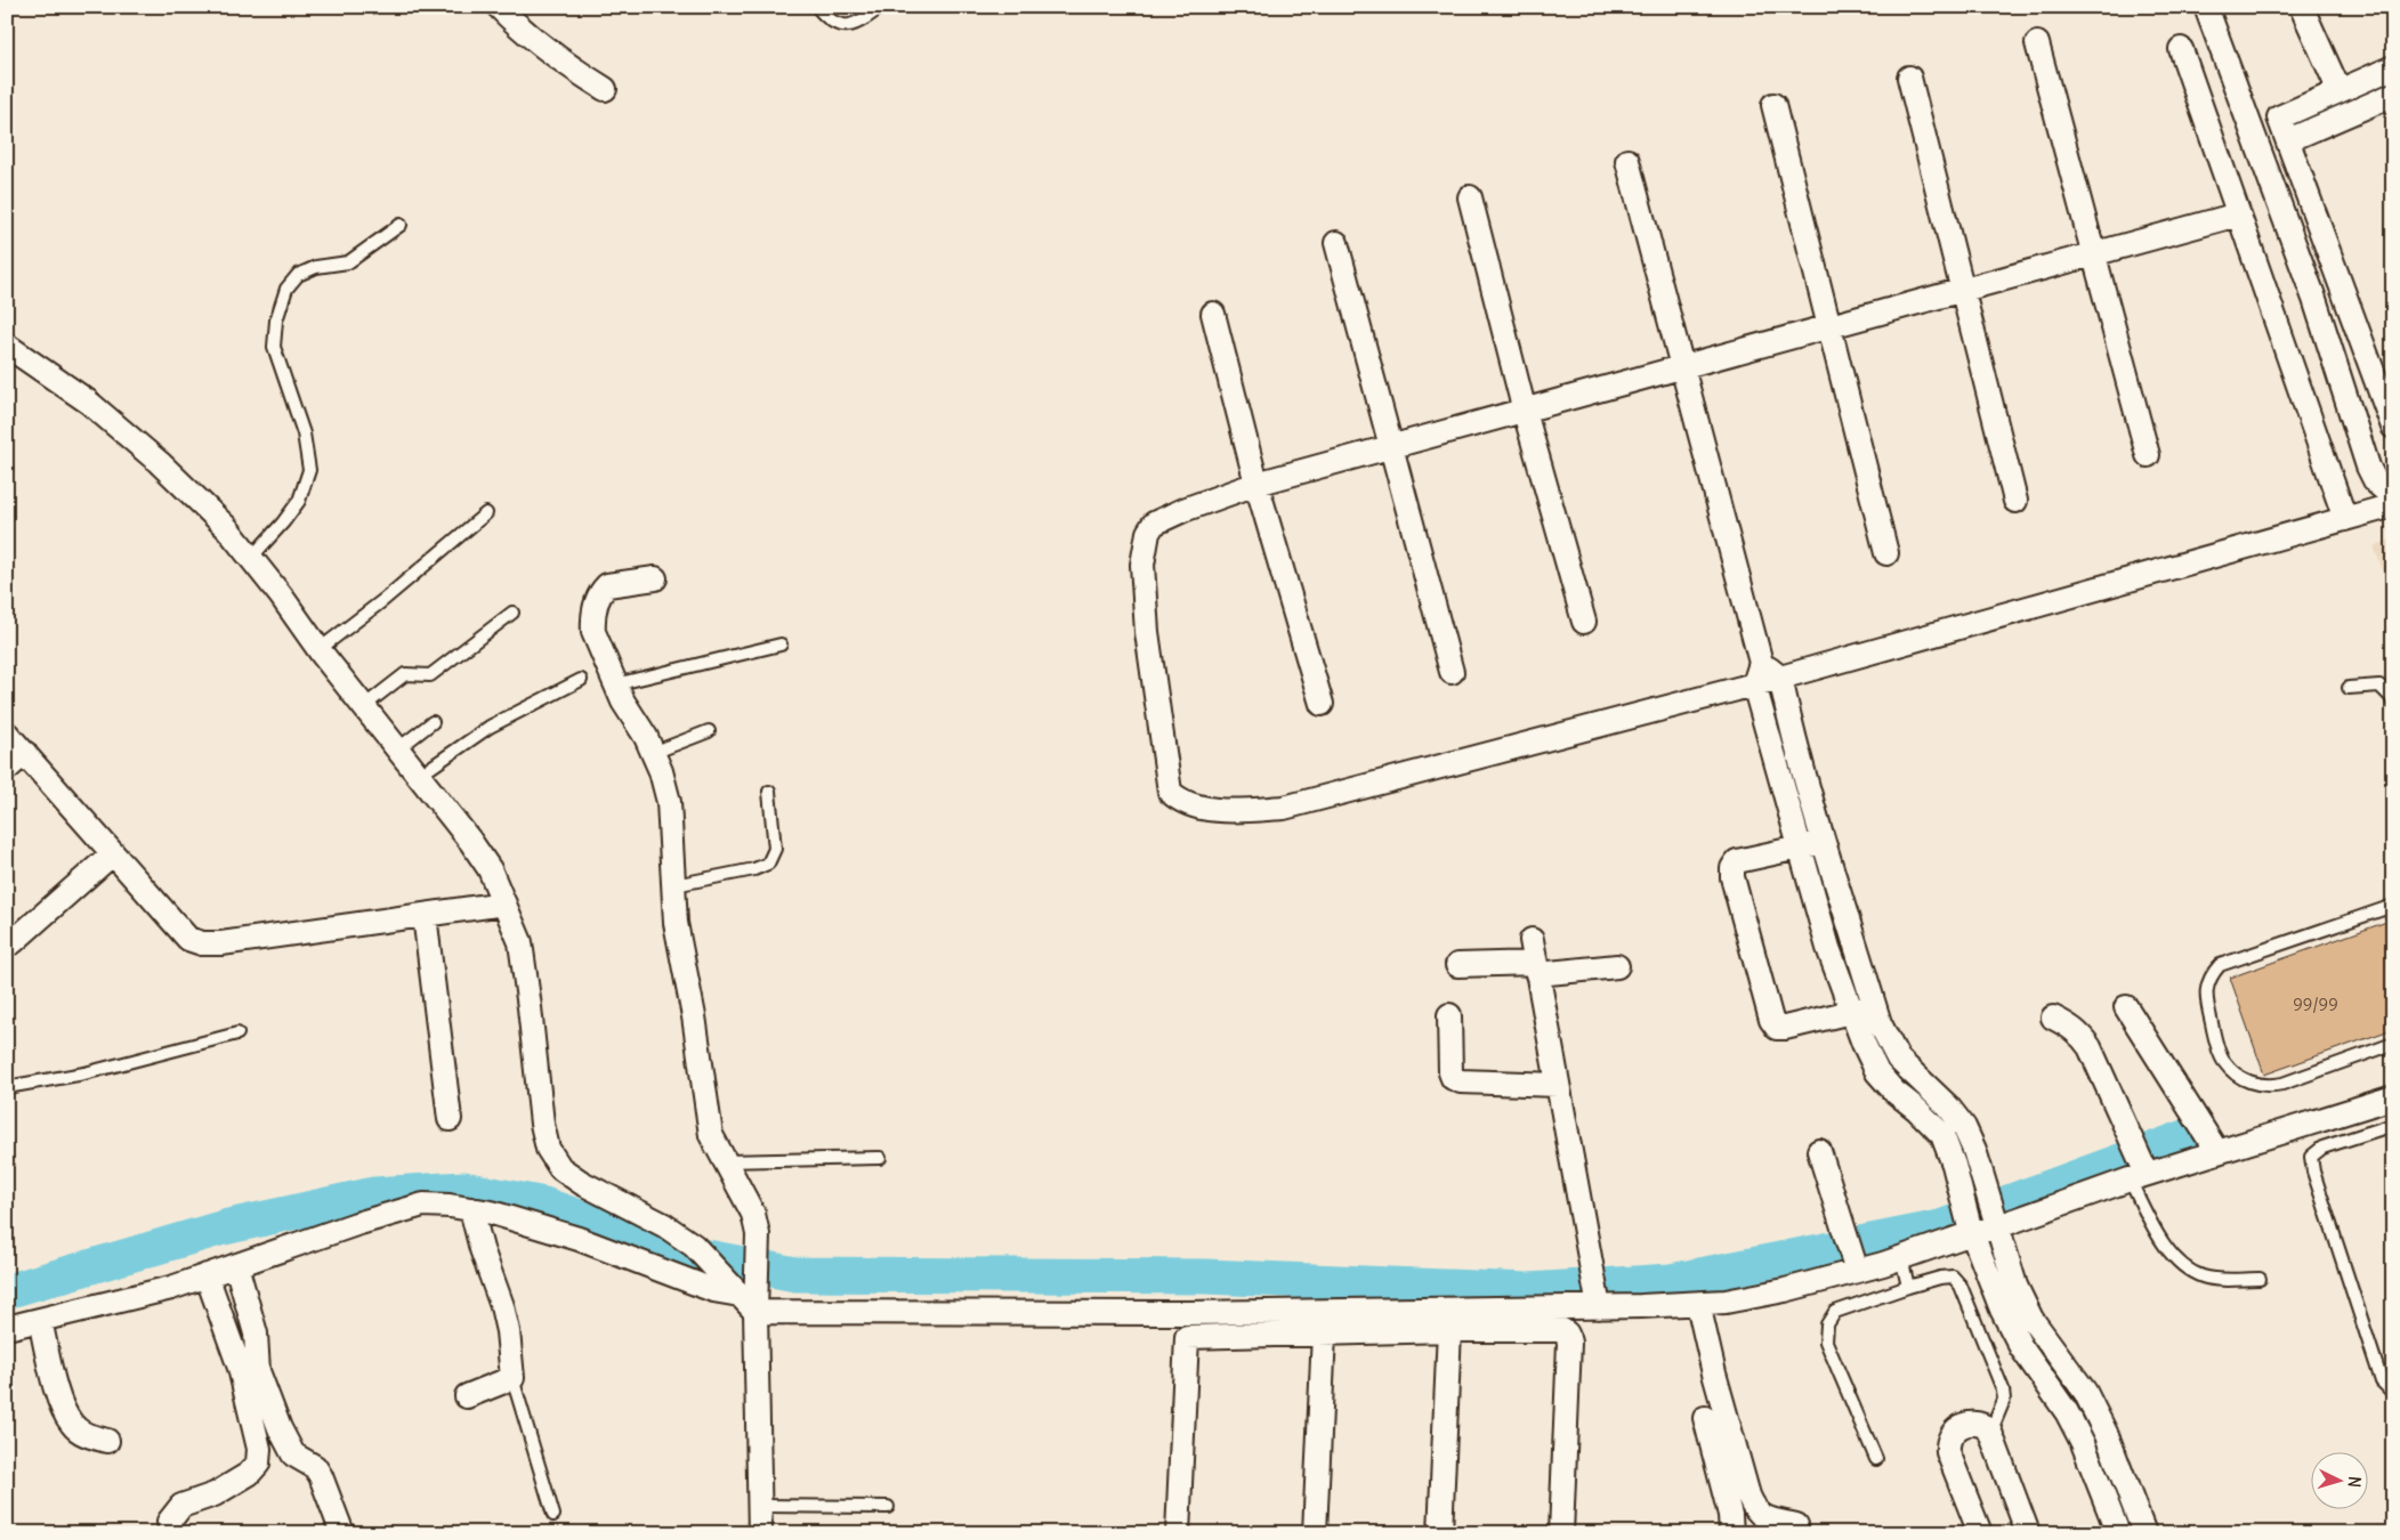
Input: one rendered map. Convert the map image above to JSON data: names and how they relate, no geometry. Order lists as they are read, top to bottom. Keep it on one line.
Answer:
{"house_numbers":["99/99"],"north":"right"}
